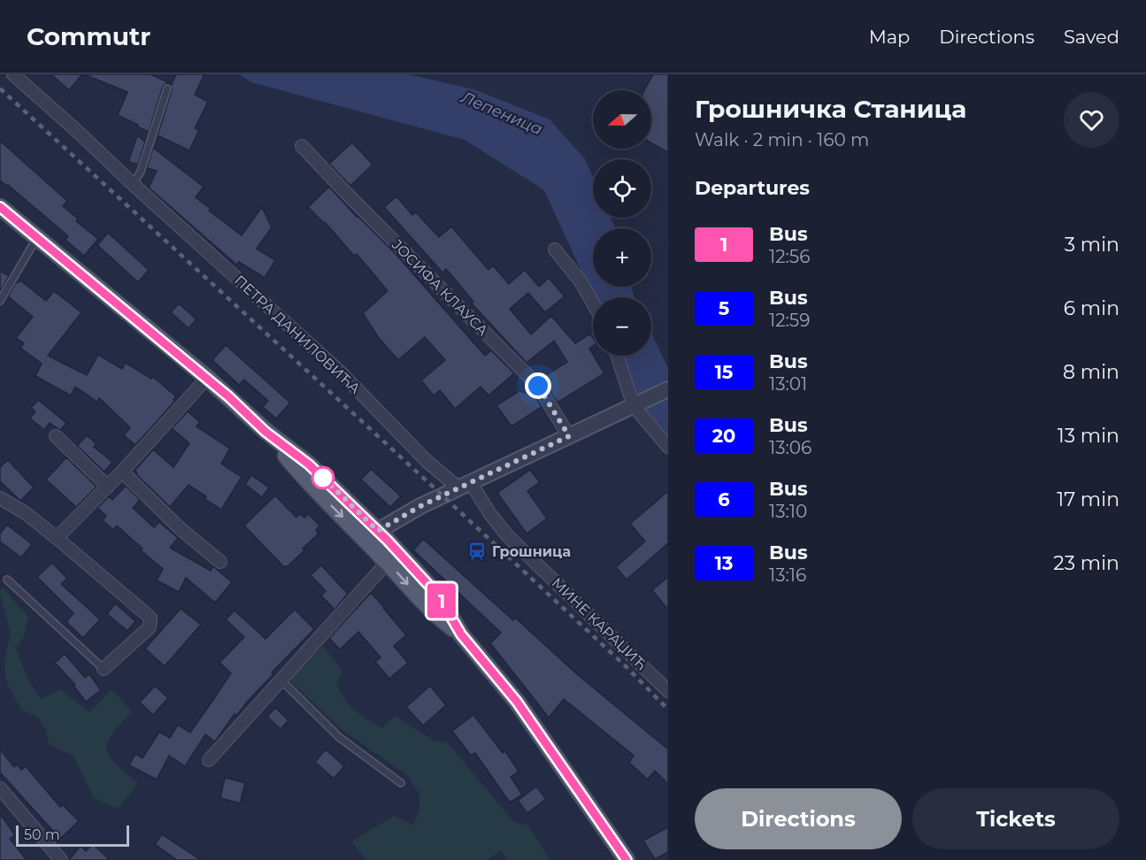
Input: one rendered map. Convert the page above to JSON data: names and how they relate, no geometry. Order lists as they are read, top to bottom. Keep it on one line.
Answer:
{"streets":{"street":["ЈОСИФА КЛАУСА","ПЕТРА ДАНИЛОВИЋА","МИНЕ КАРАЏИЋ"]},"crossings":[["ПЕТРА ДАНИЛОВИЋА","МИНЕ КАРАЏИЋ"]],"water":["Лепеница"],"places":{"station":["Грошница"]},"lines":["bus line 1"],"scale_bar":"50 m","north":"left","page":{"header":"Commutr","nav":["Map","Directions","Saved"],"on_map":"1","heading":[["Грошничка Станица","Walk · 2 min · 160 m"],"Departures"],"map_buttons":["+","−"],"list":[{"mark":"1","name":"Bus","note":"12:56","value":"3 min"},{"mark":"5","name":"Bus","note":"12:59","value":"6 min"},{"mark":"15","name":"Bus","note":"13:01","value":"8 min"},{"mark":"20","name":"Bus","note":"13:06","value":"13 min"},{"mark":"6","name":"Bus","note":"13:10","value":"17 min"},{"mark":"13","name":"Bus","note":"13:16","value":"23 min"}],"buttons":["Directions","Tickets"],"scale":"50 m"}}
